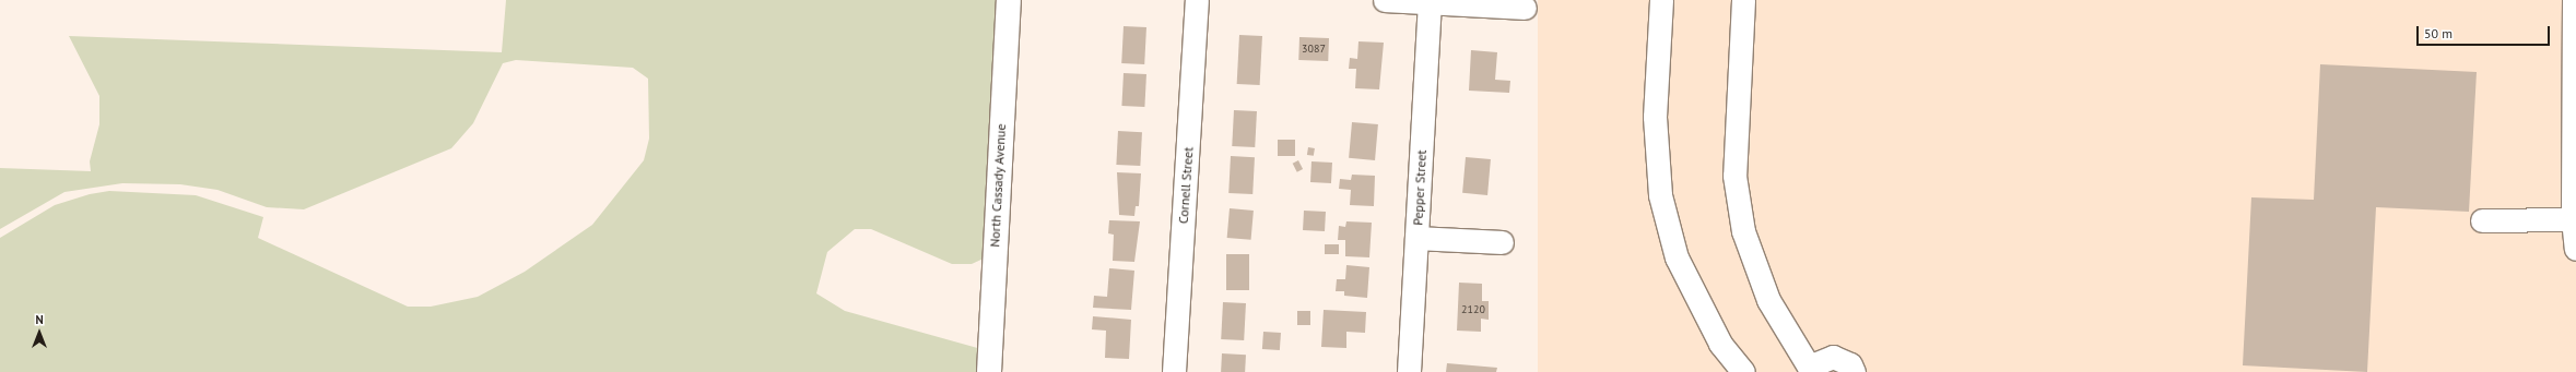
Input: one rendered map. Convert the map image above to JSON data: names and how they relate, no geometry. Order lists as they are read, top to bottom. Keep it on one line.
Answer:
{"streets":{"main road":["North Cassady Avenue"],"street":["Cornell Street","Pepper Street"]},"house_numbers":["3087","2120"],"scale_bar":"50 m","north":"top"}
